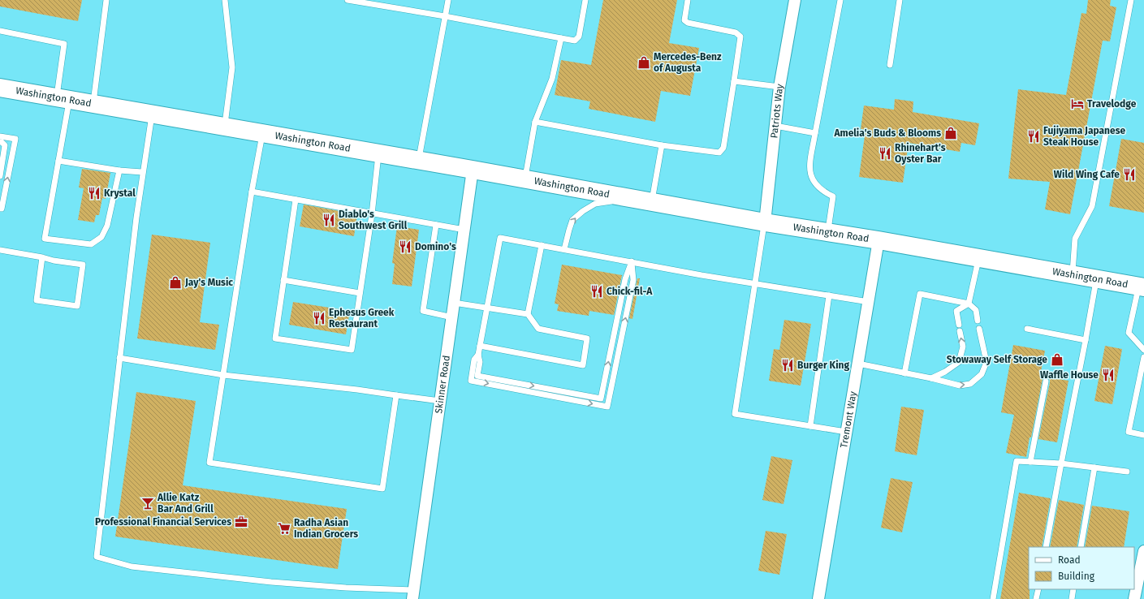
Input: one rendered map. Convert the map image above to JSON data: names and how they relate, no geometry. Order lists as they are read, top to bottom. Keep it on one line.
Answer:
{"streets":{"main road":["Washington Road"],"street":["Patriots Way","Skinner Road","Tremont Way"]},"crossings":[["Washington Road","Patriots Way"],["Washington Road","Skinner Road"],["Washington Road","Tremont Way"]],"places":{"shop":["Mercedes-Benz of Augusta","Amelia's Buds & Blooms","Jay's Music","Stowaway Self Storage"],"hotel":["Travelodge"],"restaurant":["Fujiyama Japanese Steak House","Rhinehart's Oyster Bar","Wild Wing Cafe","Krystal","Diablo's Southwest Grill","Domino's","Chick-fil-A","Ephesus Greek Restaurant","Burger King","Waffle House"],"bar":["Allie Katz Bar And Grill"],"office":["Professional Financial Services"],"supermarket":["Radha Asian Indian Grocers"]},"legend":["Road","Building"]}
